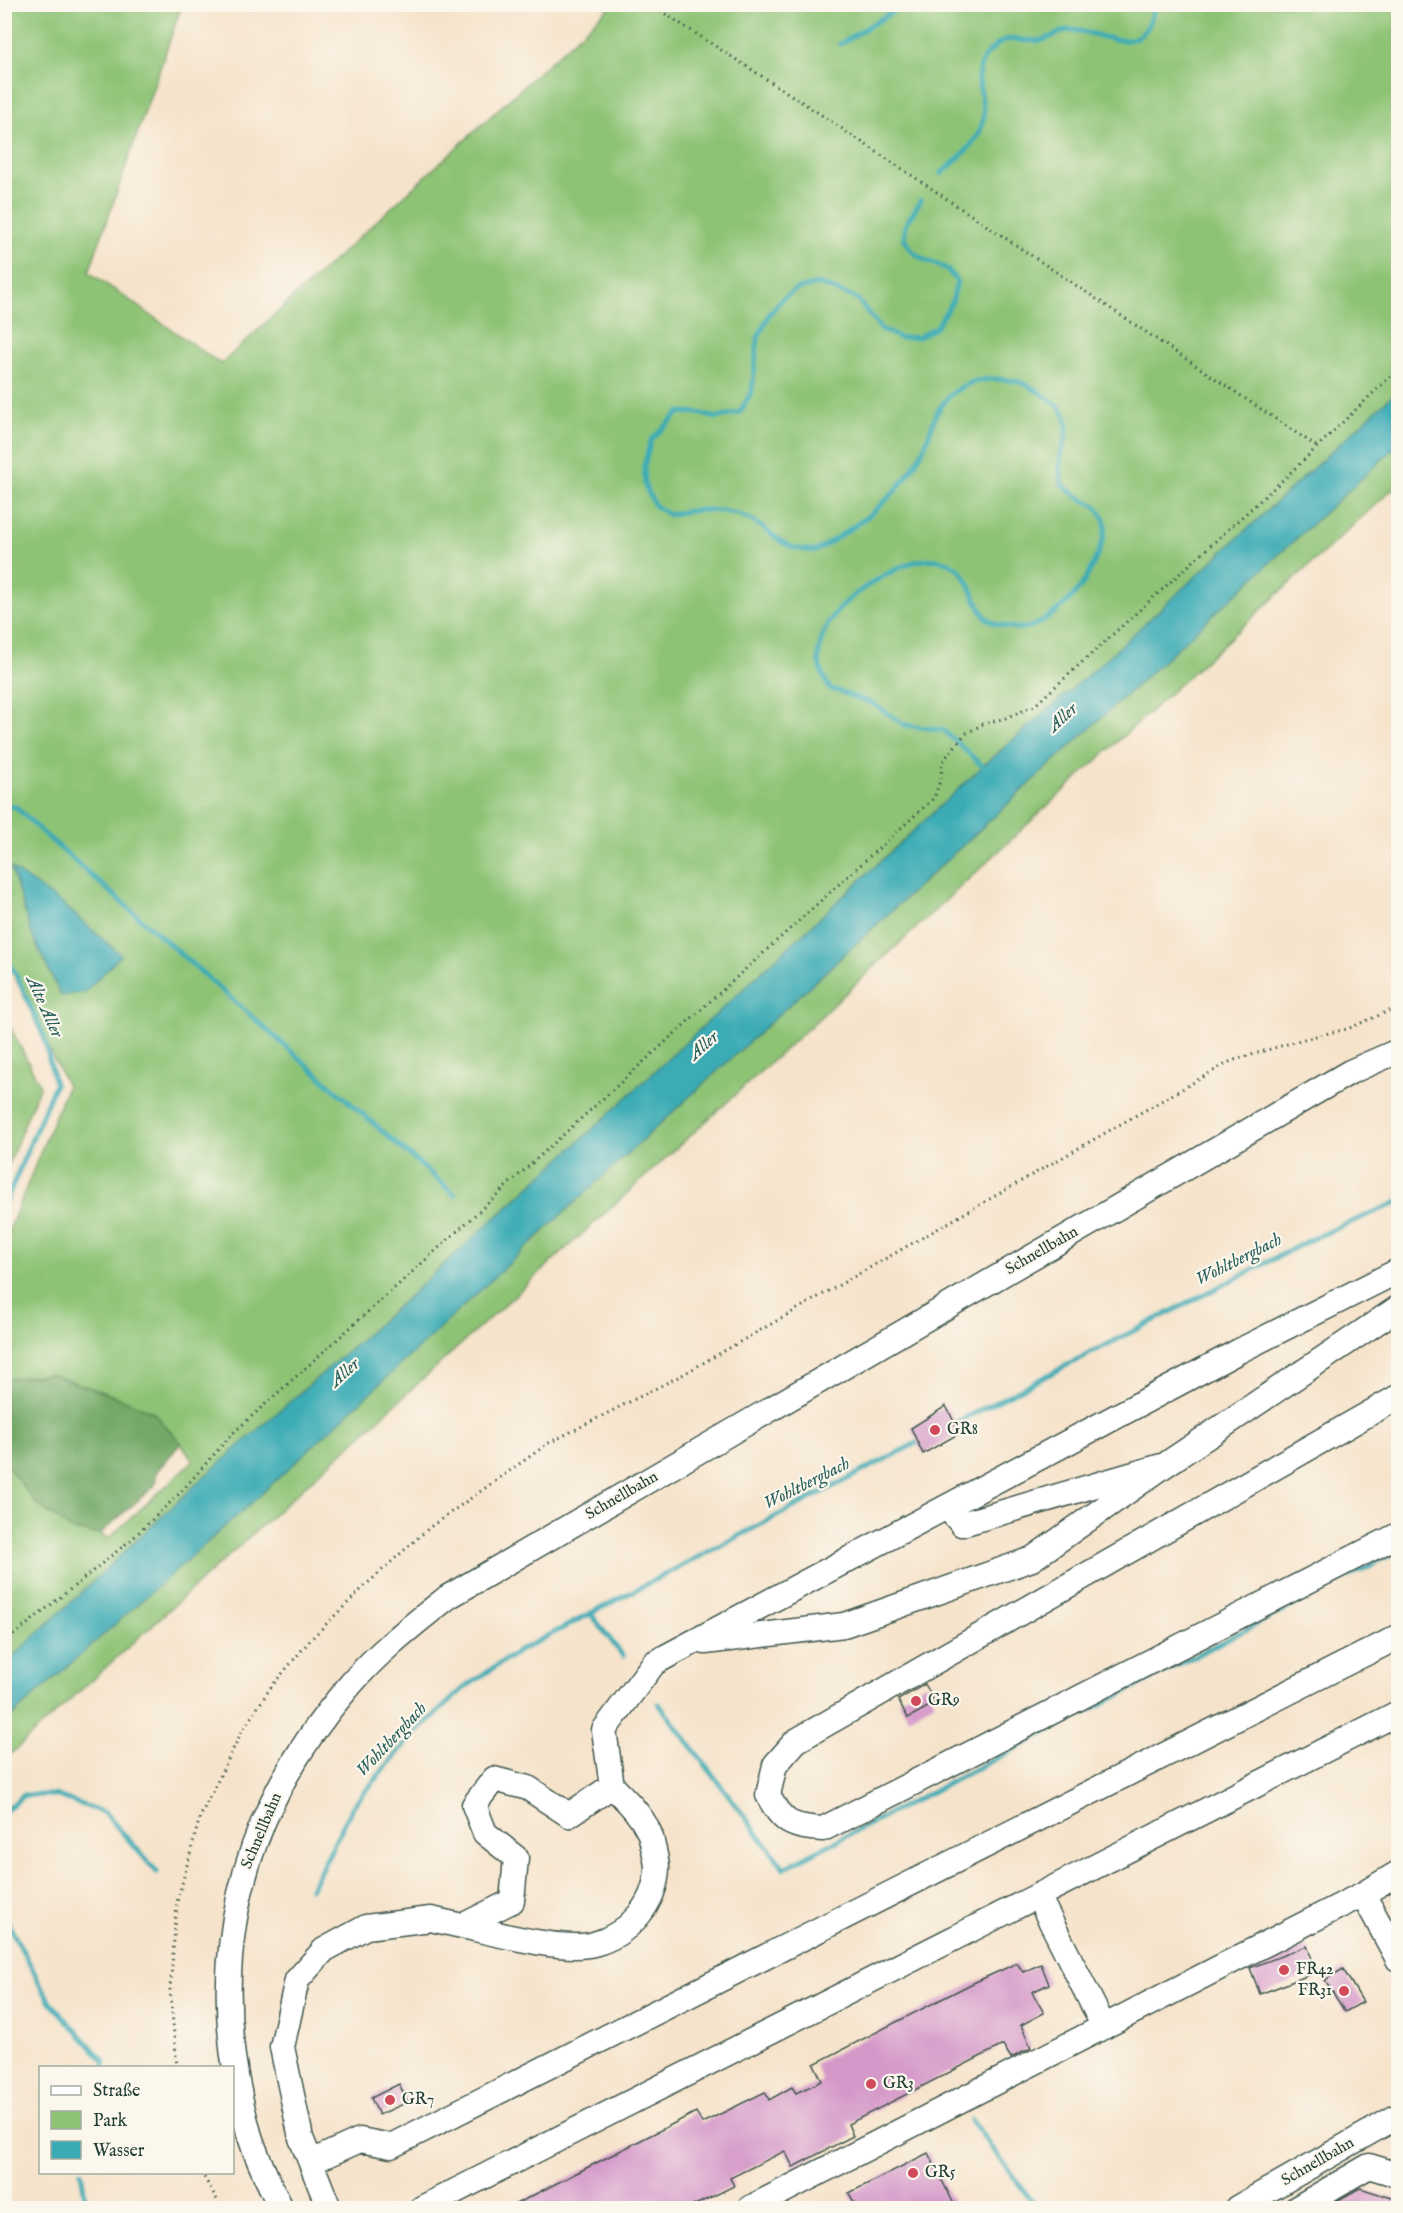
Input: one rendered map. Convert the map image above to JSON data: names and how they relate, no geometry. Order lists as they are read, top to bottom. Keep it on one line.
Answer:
{"streets":{"street":["Schnellbahn"]},"water":["Aller","Alte Aller","Wohltbergbach"],"places":["GR8","GR9","FR42","FR31","GR3","GR7","GR5"],"legend":["Straße","Park","Wasser"]}
